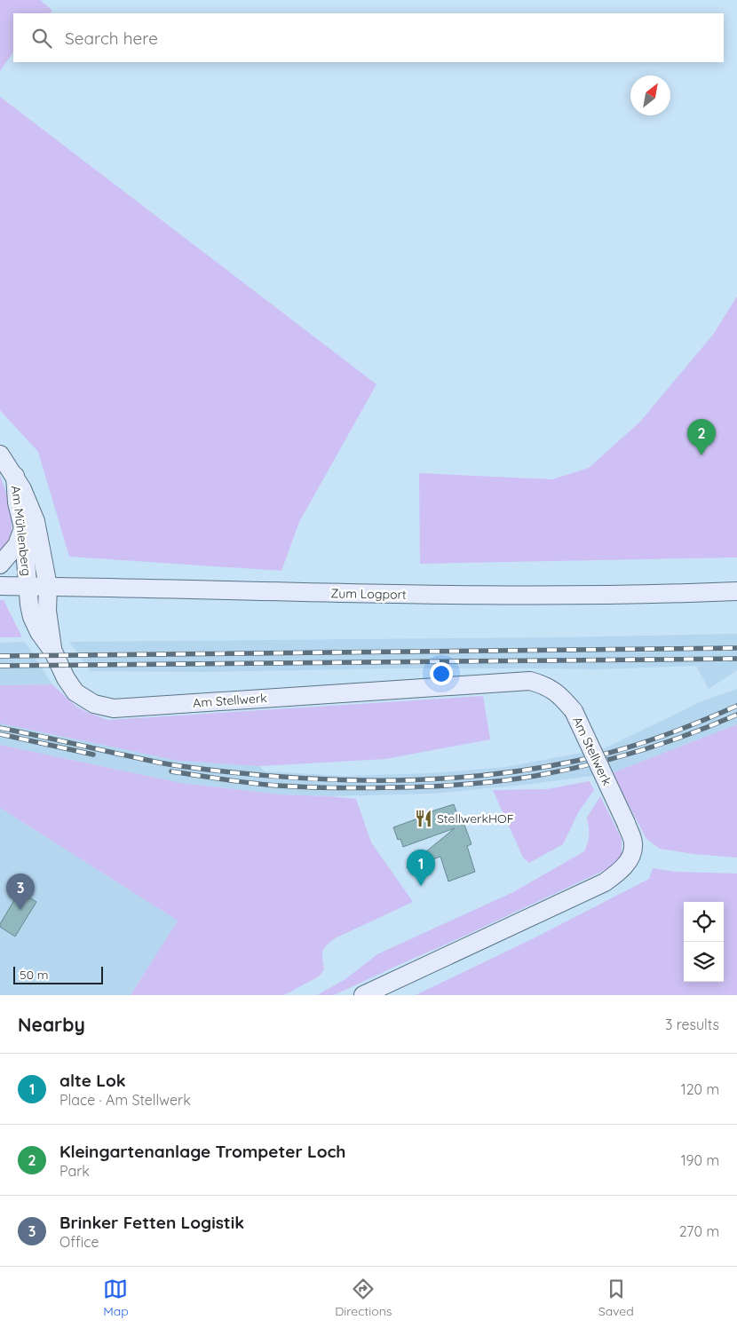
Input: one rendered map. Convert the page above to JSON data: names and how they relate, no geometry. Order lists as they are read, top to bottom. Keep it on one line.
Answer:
{"streets":{"street":["Am Mühlenberg","Zum Logport","Am Stellwerk"]},"crossings":[["Am Mühlenberg","Zum Logport"],["Am Mühlenberg","Am Stellwerk"],["Zum Logport","Am Stellwerk"]],"places":{"restaurant":["StellwerkHOF"]},"scale_bar":"50 m","north":"top right","page":{"search":"Search here","pins":["2","1","3"],"scale":"50 m","heading":["Nearby","3 results"],"list":[{"mark":"1","name":"alte Lok","note":"Place · Am Stellwerk","value":"120 m"},{"mark":"2","name":"Kleingartenanlage Trompeter Loch","note":"Park","value":"190 m"},{"mark":"3","name":"Brinker Fetten Logistik","note":"Office","value":"270 m"}],"nav":["Map","Directions","Saved"]}}
